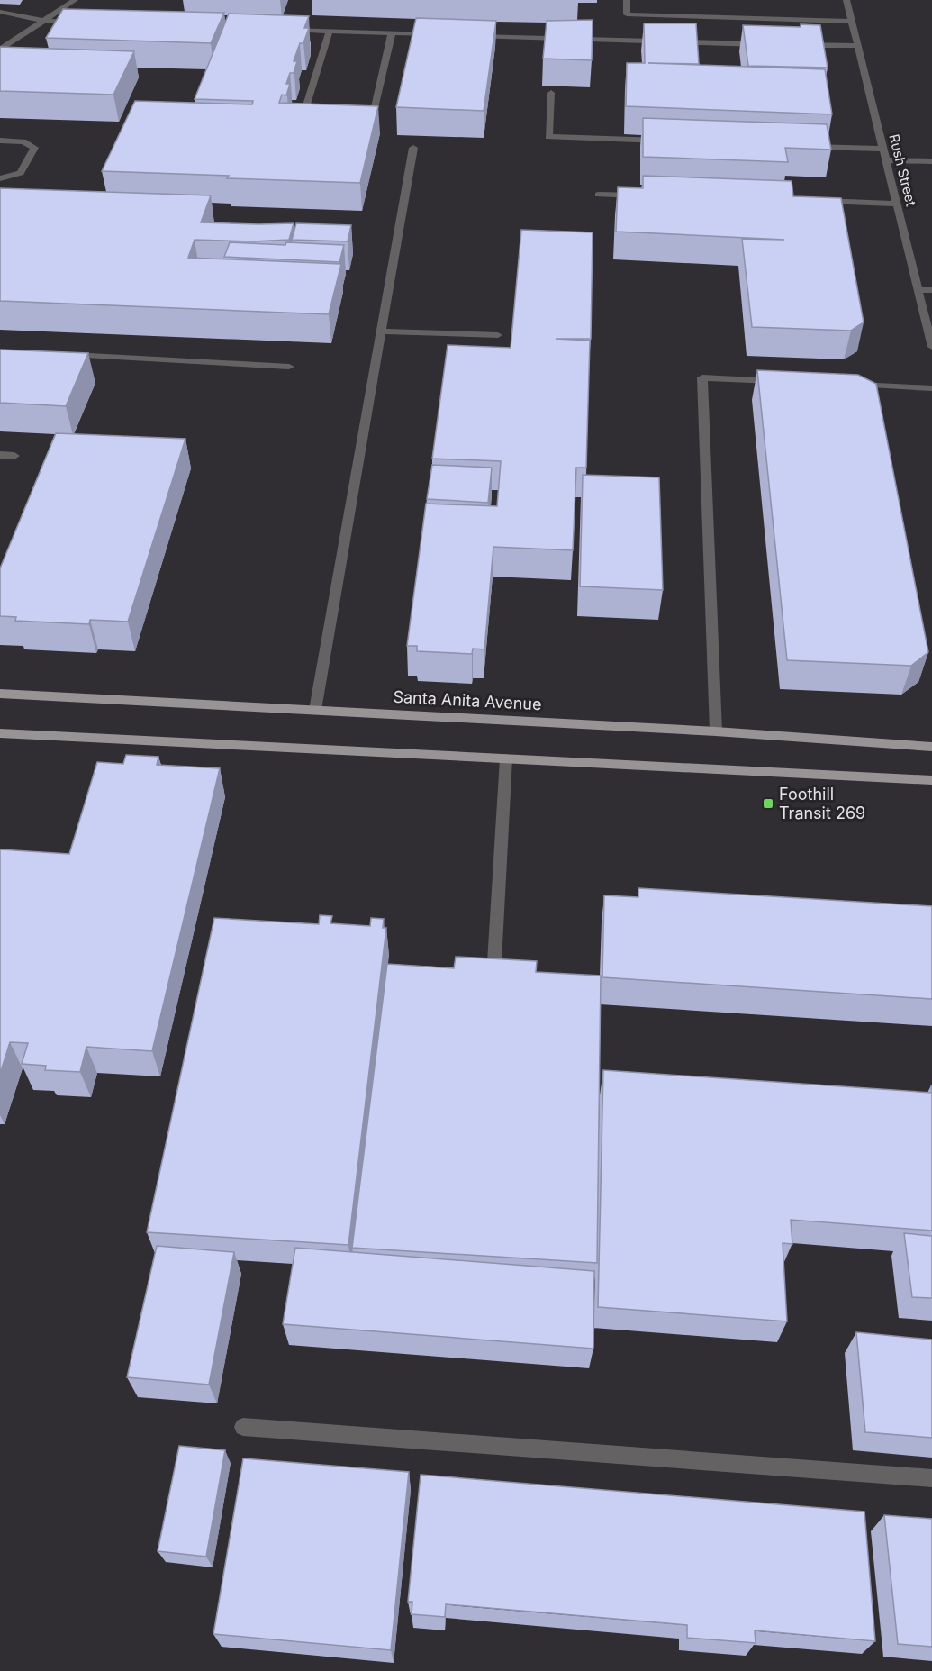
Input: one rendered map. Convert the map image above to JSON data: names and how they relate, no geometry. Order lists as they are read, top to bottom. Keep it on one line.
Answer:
{"streets":{"main road":["Santa Anita Avenue"],"street":["Rush Street"]},"places":{"transit":["Foothill Transit 269"]}}
